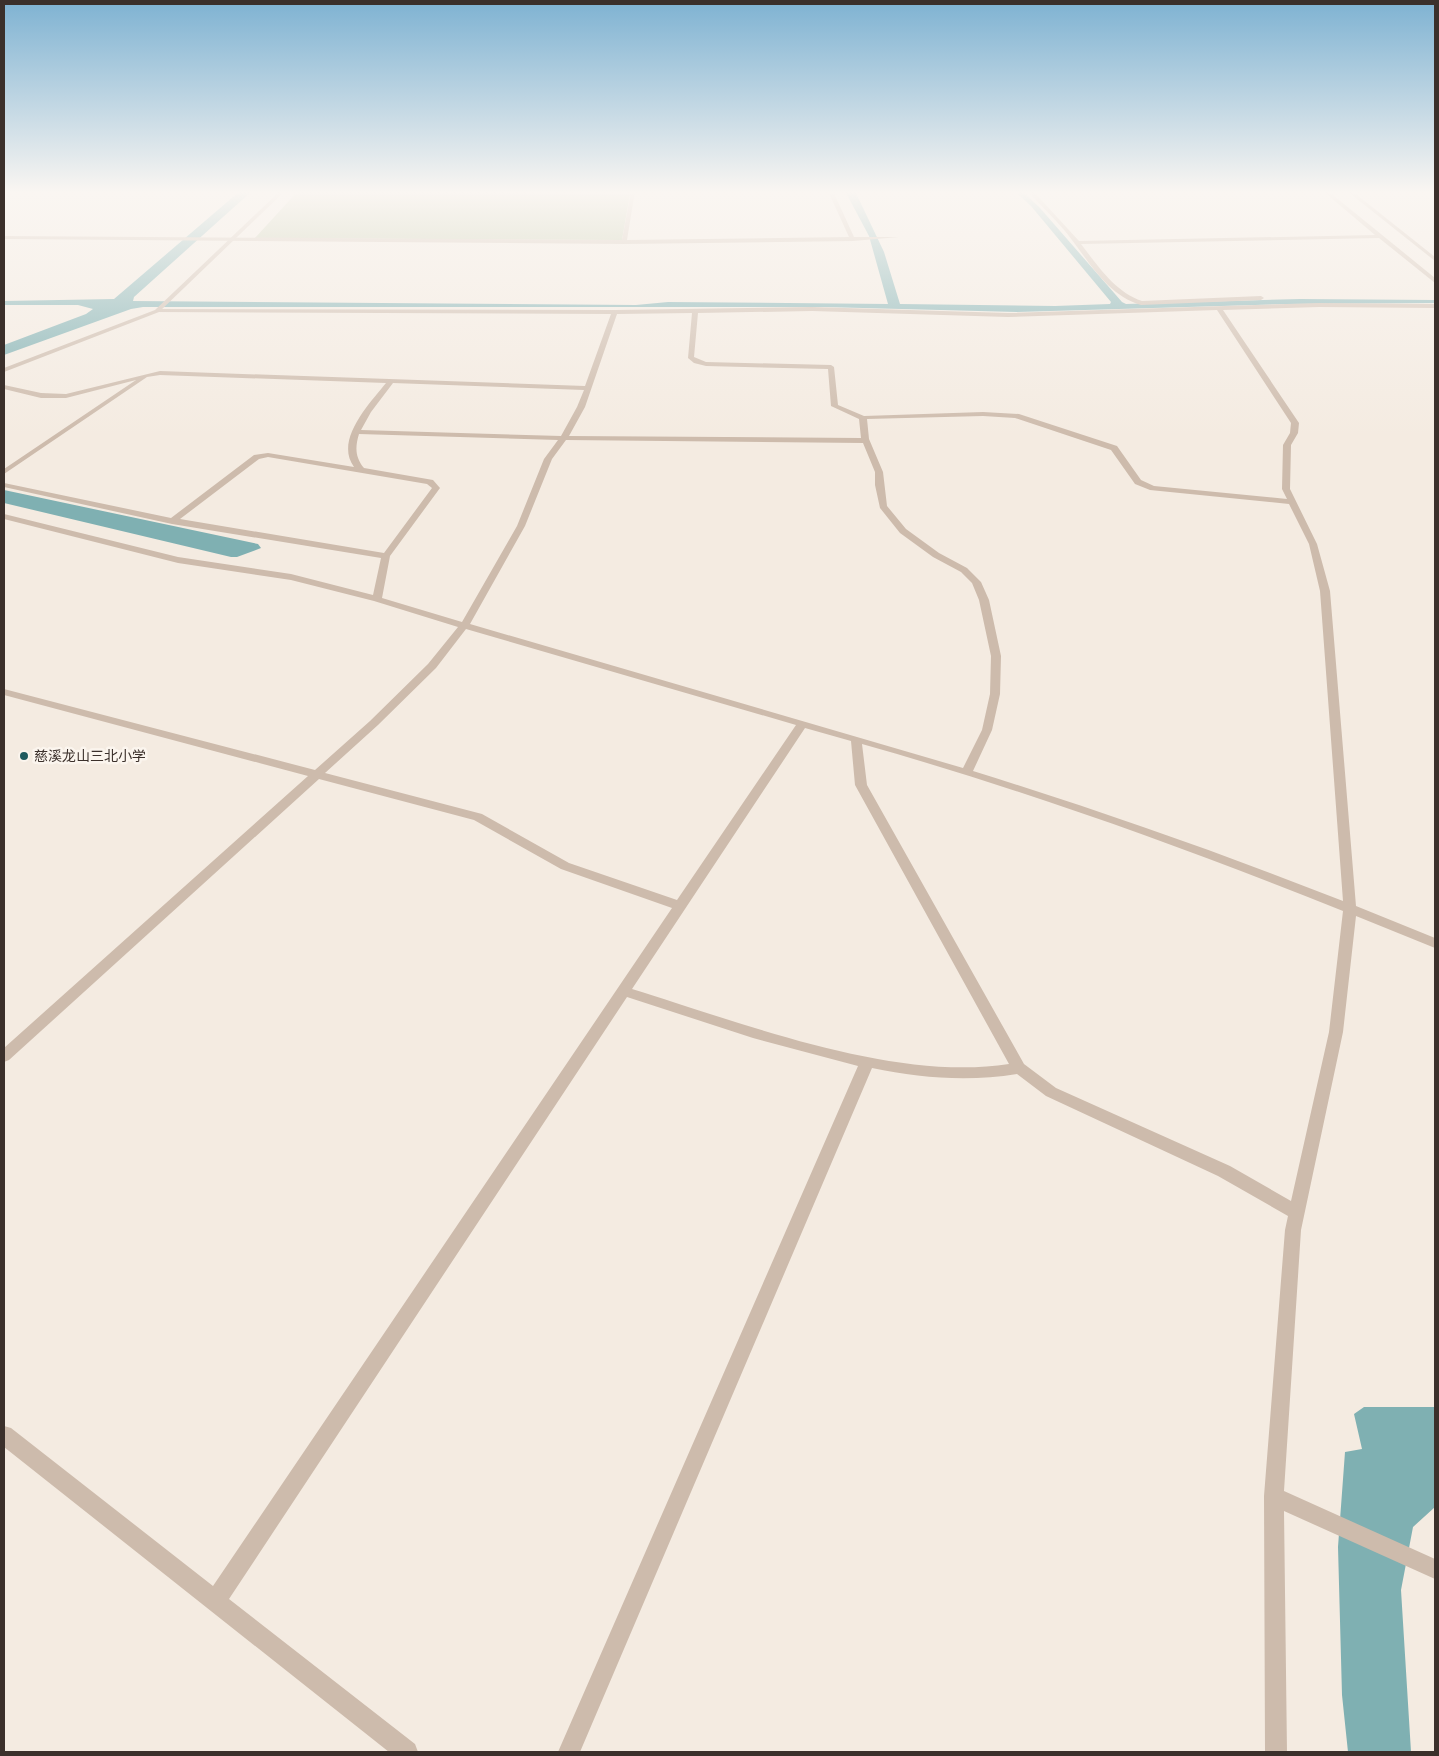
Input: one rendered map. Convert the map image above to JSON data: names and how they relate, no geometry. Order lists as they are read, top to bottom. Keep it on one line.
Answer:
{"places":["慈溪龙山三北小学"]}
